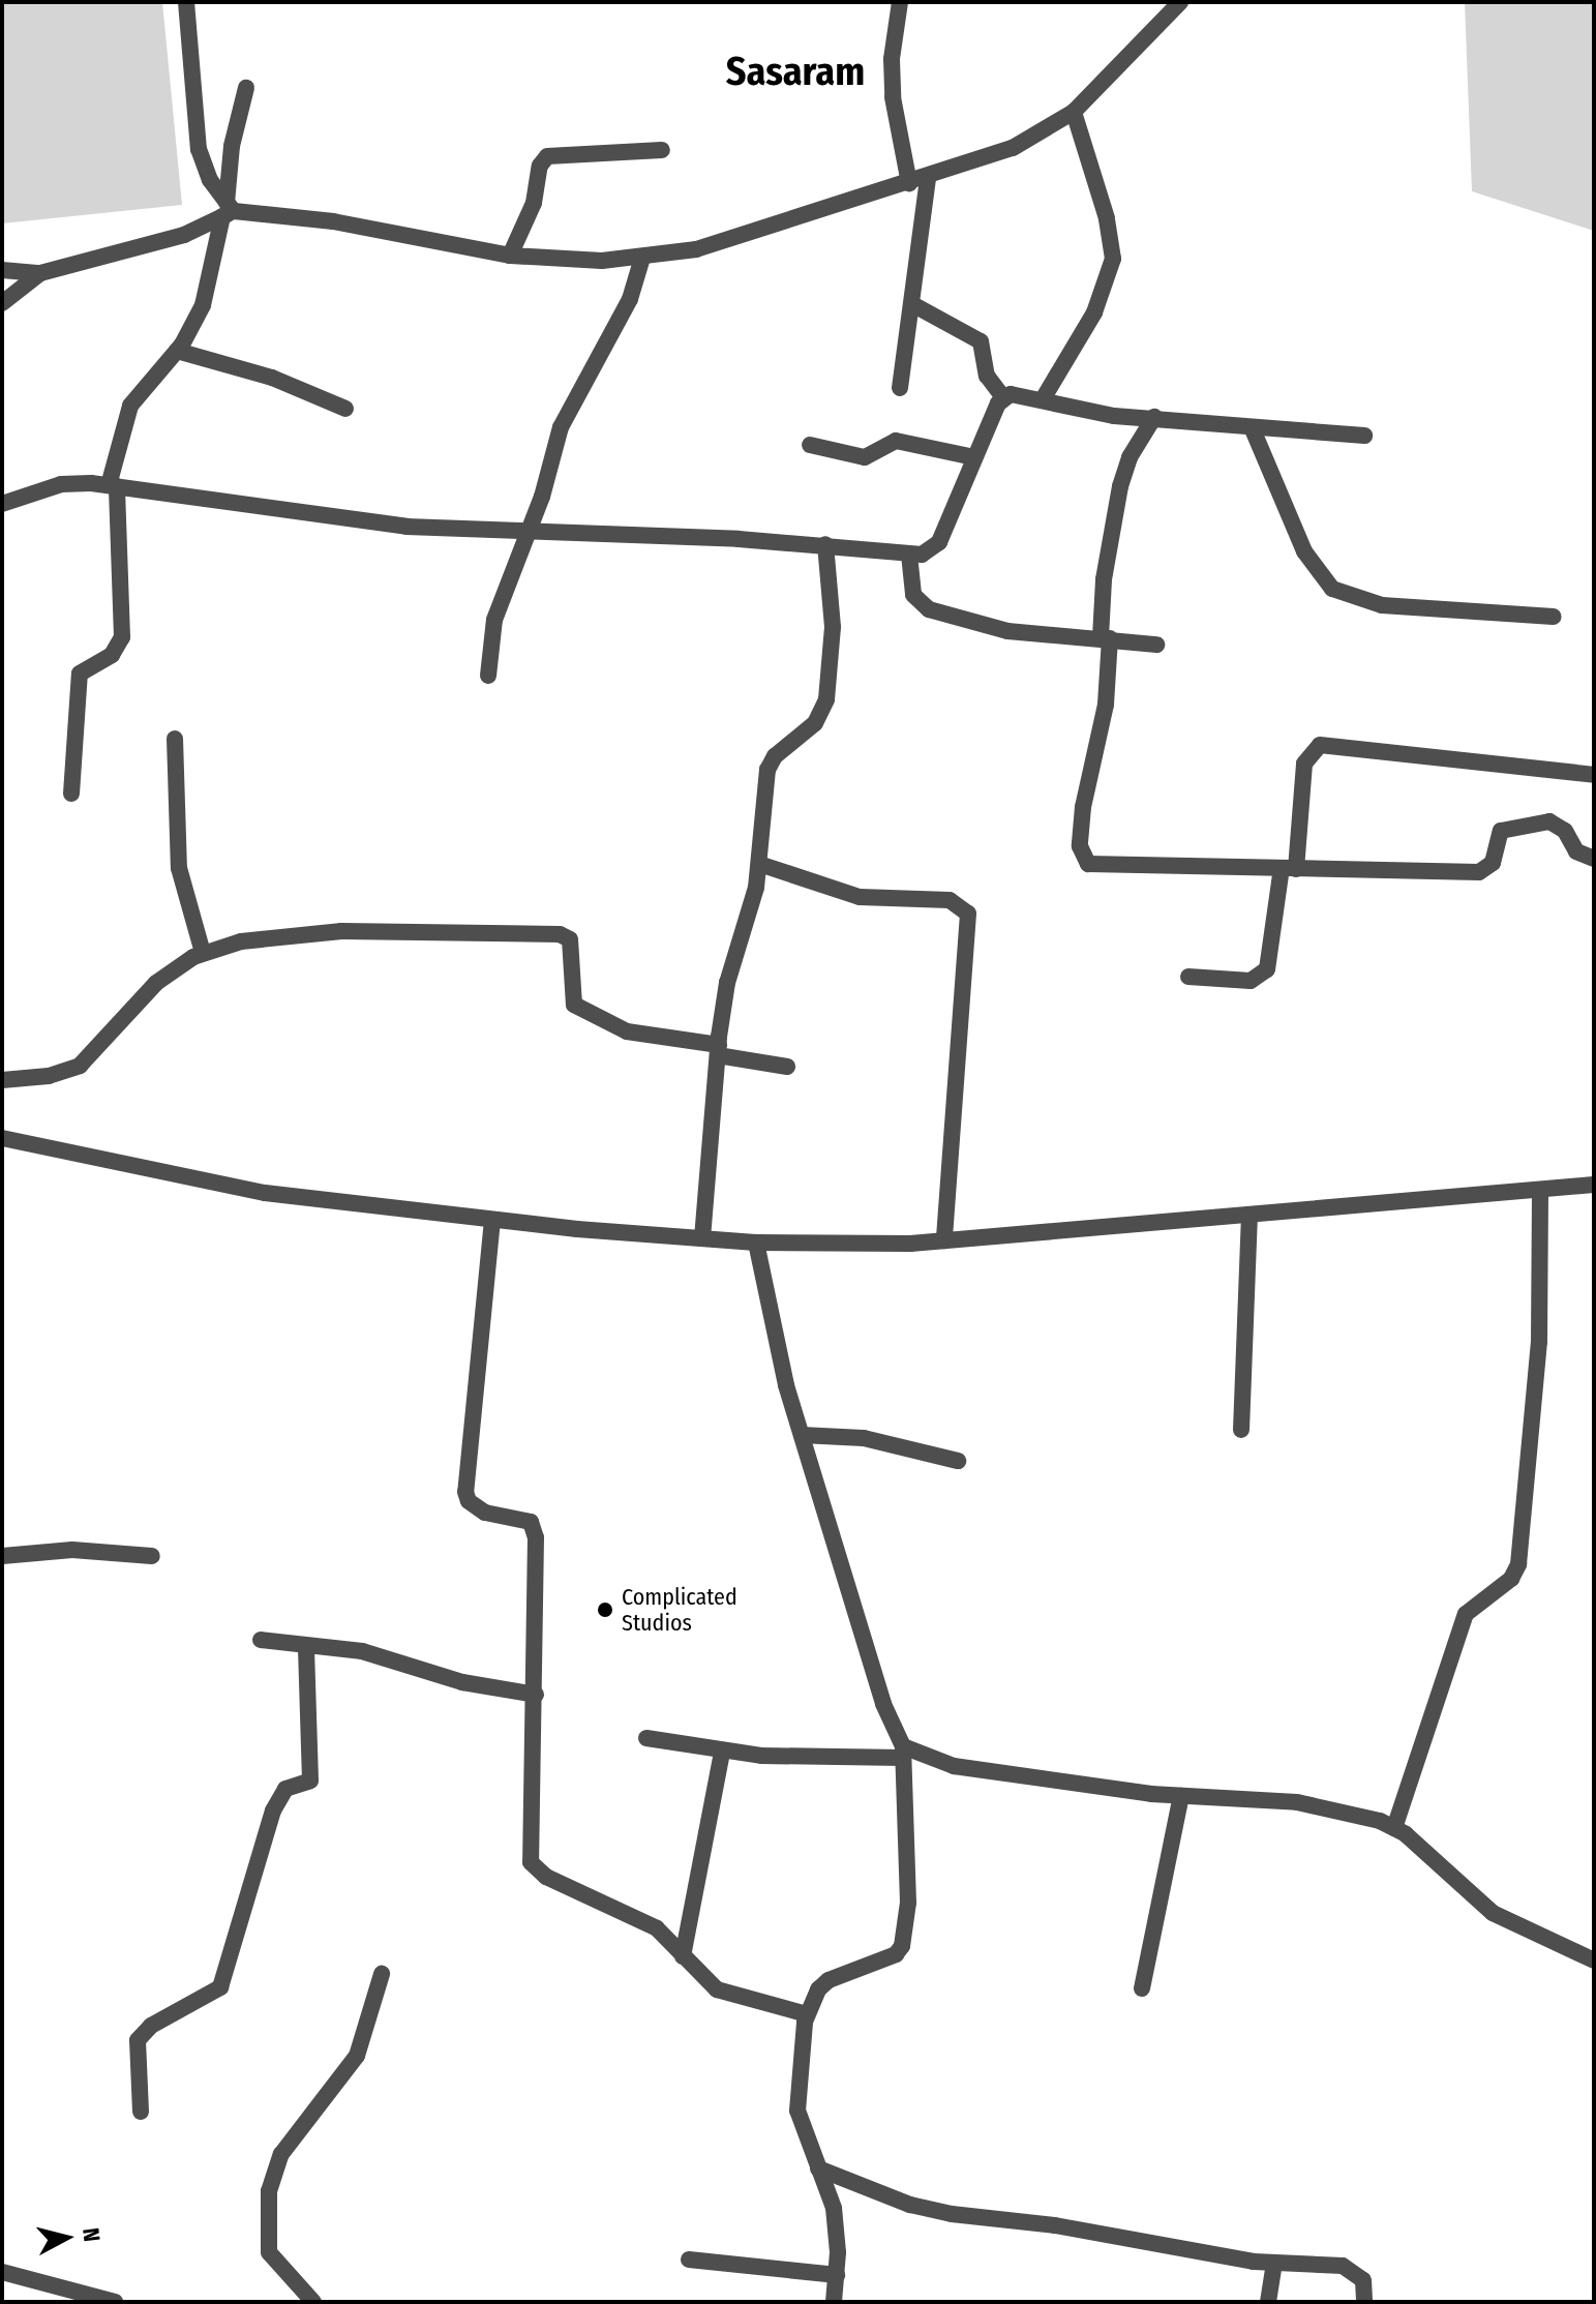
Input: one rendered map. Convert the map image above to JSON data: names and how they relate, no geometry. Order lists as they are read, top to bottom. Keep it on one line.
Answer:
{"districts":["Sasaram"],"places":["Complicated Studios"],"north":"right"}
